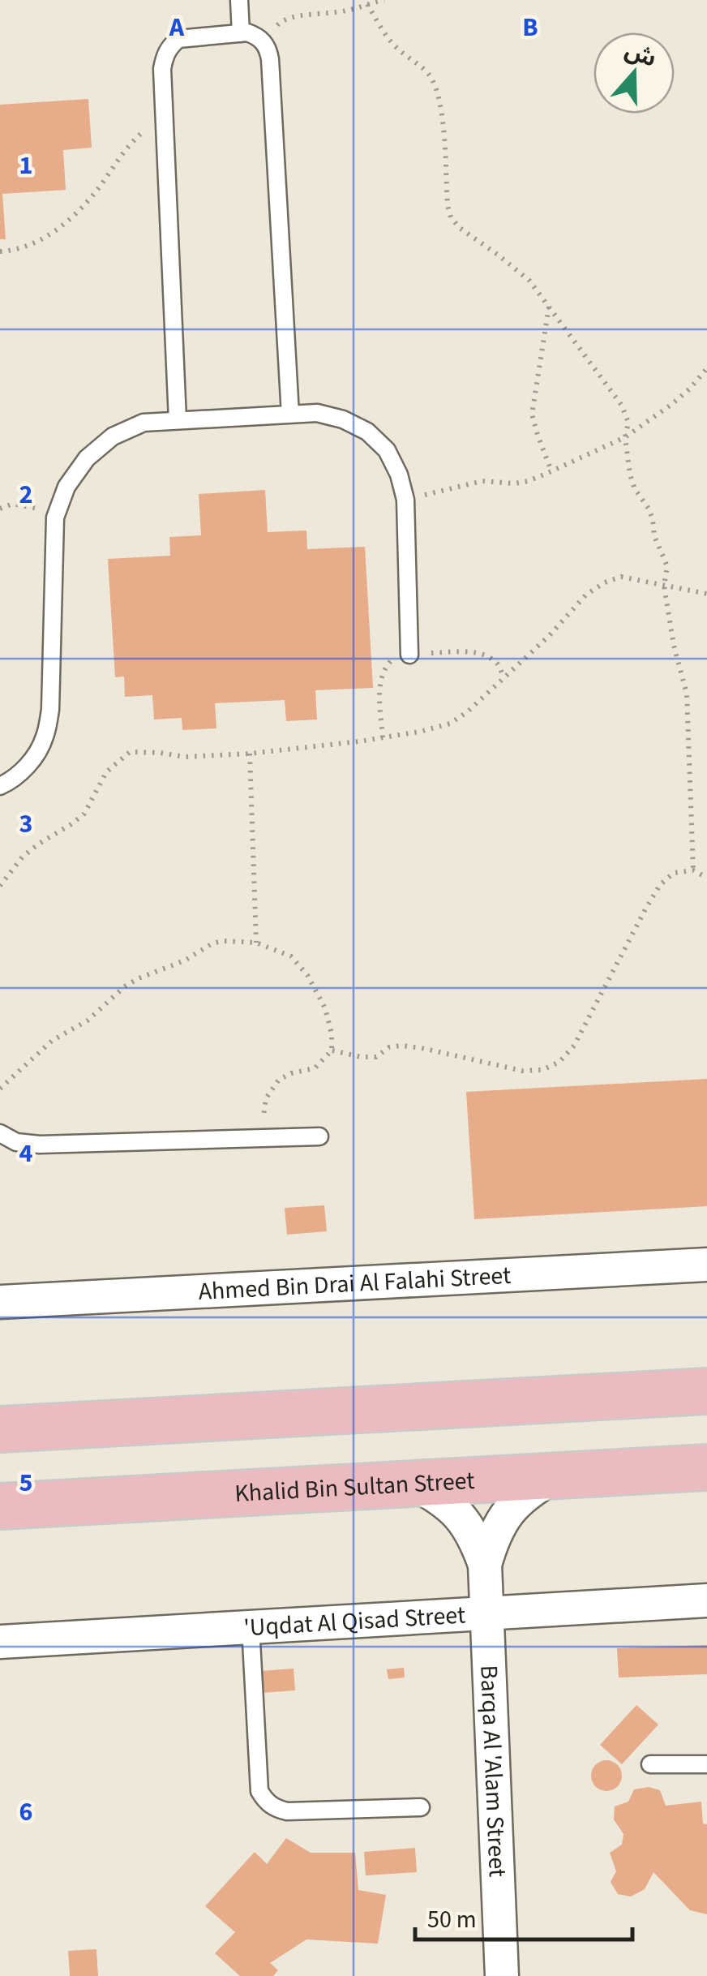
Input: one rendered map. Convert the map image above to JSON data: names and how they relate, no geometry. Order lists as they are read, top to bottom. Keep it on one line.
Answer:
{"streets":{"main road":["Khalid Bin Sultan Street"],"street":["Ahmed Bin Drai Al Falahi Street","'Uqdat Al Qisad Street","Barqa Al 'Alam Street"]},"crossings":[["Khalid Bin Sultan Street","Barqa Al 'Alam Street"],["'Uqdat Al Qisad Street","Barqa Al 'Alam Street"]],"scale_bar":"50 m","north":"top","grid":{"columns":["A","B"],"rows":["1","2","3","4","5","6"]}}
